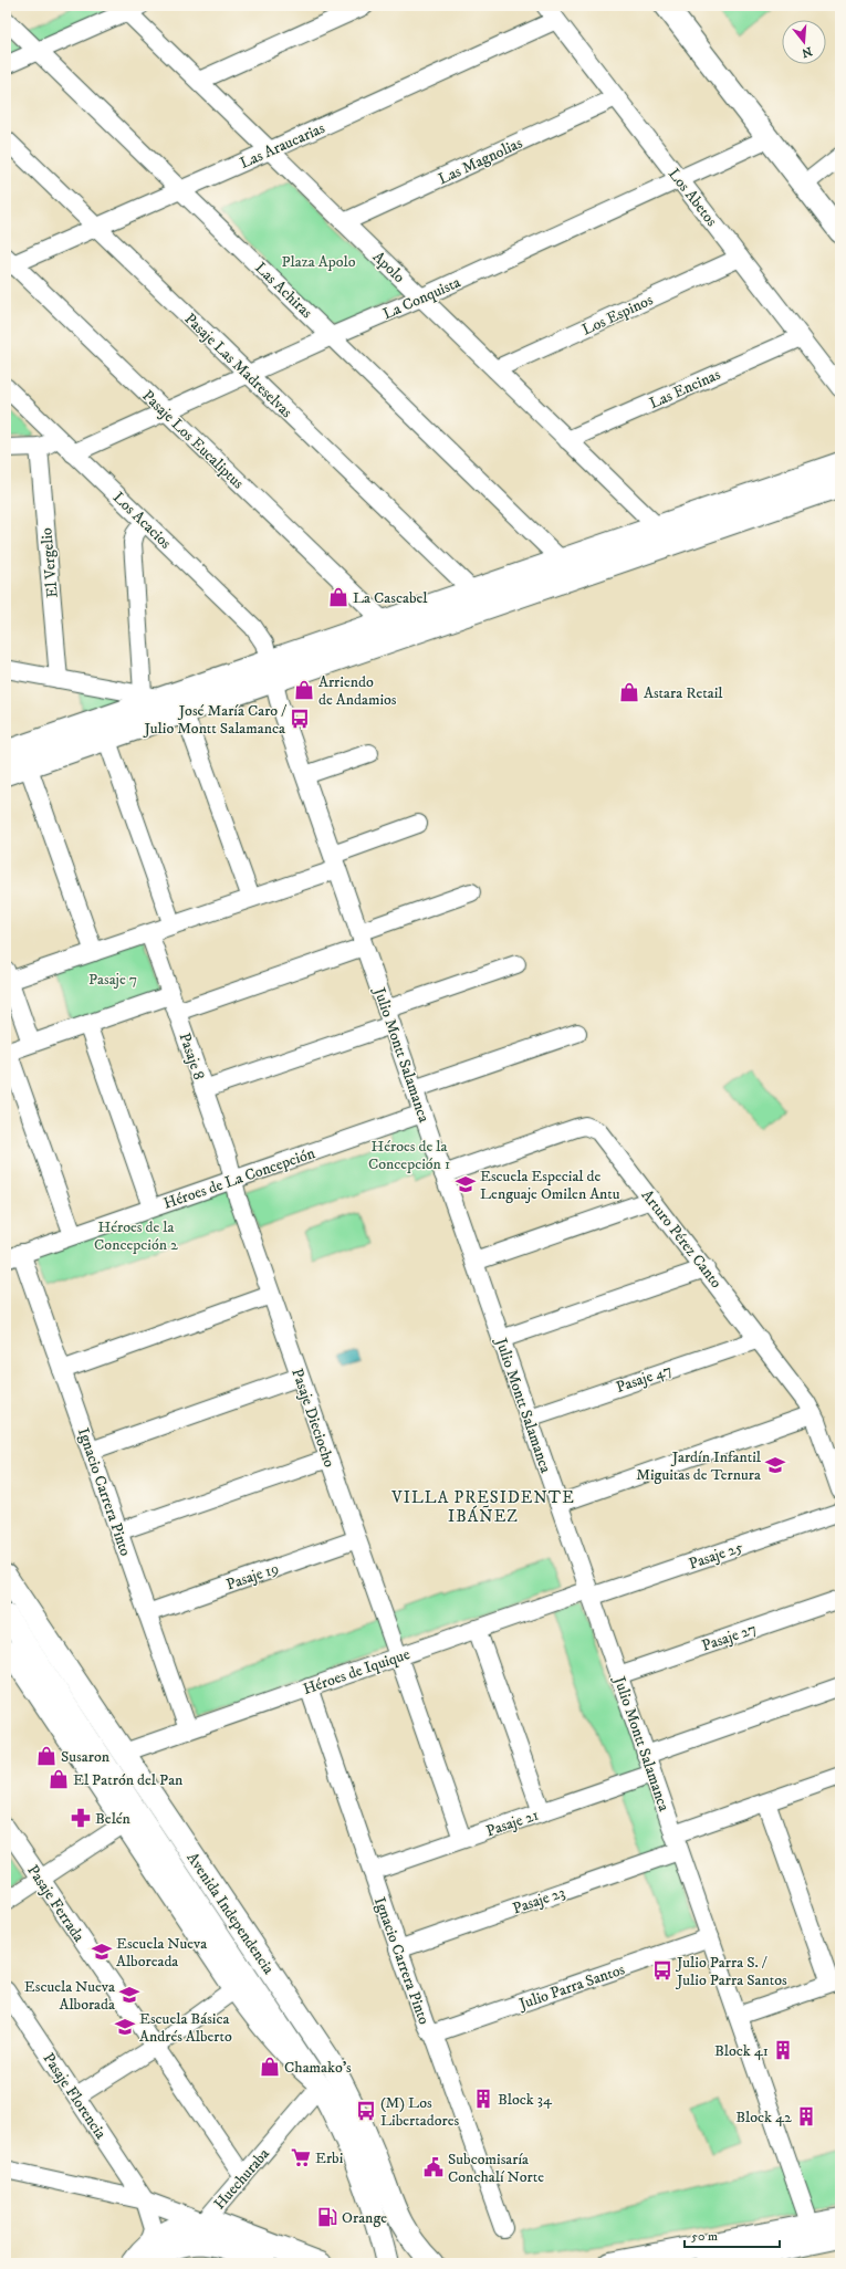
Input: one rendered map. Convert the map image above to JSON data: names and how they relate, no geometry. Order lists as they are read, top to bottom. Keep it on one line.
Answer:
{"streets":{"main road":["Avenida Independencia"],"street":["Las Araucarias","Las Magnolias","Los Abetos","Apolo","Las Achiras","La Conquista","Los Espinos","Pasaje Las Madreselvas","Las Encinas","Pasaje Los Eucaliptus","Los Acacios","El Vergelio","Julio Montt Salamanca","Pasaje 8","Héroes de La Concepción","Arturo Pérez Canto","Pasaje 47","Pasaje Dieciocho","Ignacio Carrera Pinto","Pasaje 25","Pasaje 19","Pasaje 27","Héroes de Iquique","Pasaje 21","Pasaje 23","Pasaje Ferrada","Julio Parra Santos","Pasaje Florencia","Huechuraba"]},"crossings":[["Las Araucarias","Los Abetos"],["Las Araucarias","Apolo"],["Las Araucarias","Las Achiras"],["Las Araucarias","Pasaje Las Madreselvas"],["Las Araucarias","Pasaje Los Eucaliptus"],["Las Magnolias","Los Abetos"],["Las Magnolias","Apolo"],["Los Abetos","La Conquista"],["Los Abetos","Los Espinos"],["Los Abetos","Las Encinas"],["Apolo","La Conquista"],["Apolo","Los Espinos"],["Apolo","Las Encinas"],["Las Achiras","La Conquista"],["La Conquista","Pasaje Las Madreselvas"],["La Conquista","Pasaje Los Eucaliptus"],["La Conquista","Los Acacios"],["Los Acacios","Julio Montt Salamanca"],["Julio Montt Salamanca","Héroes de La Concepción"],["Julio Montt Salamanca","Arturo Pérez Canto"],["Julio Montt Salamanca","Pasaje 47"],["Julio Montt Salamanca","Pasaje 25"],["Julio Montt Salamanca","Pasaje 27"],["Julio Montt Salamanca","Héroes de Iquique"],["Julio Montt Salamanca","Pasaje 21"],["Julio Montt Salamanca","Pasaje 23"],["Julio Montt Salamanca","Julio Parra Santos"],["Pasaje 8","Héroes de La Concepción"],["Pasaje 8","Pasaje Dieciocho"],["Héroes de La Concepción","Pasaje Dieciocho"],["Héroes de La Concepción","Ignacio Carrera Pinto"],["Arturo Pérez Canto","Pasaje 47"],["Pasaje Dieciocho","Pasaje 19"],["Pasaje Dieciocho","Héroes de Iquique"],["Pasaje Dieciocho","Pasaje 21"],["Ignacio Carrera Pinto","Pasaje 19"],["Ignacio Carrera Pinto","Héroes de Iquique"],["Ignacio Carrera Pinto","Pasaje 21"],["Ignacio Carrera Pinto","Pasaje 23"],["Ignacio Carrera Pinto","Julio Parra Santos"],["Pasaje 25","Héroes de Iquique"],["Héroes de Iquique","Avenida Independencia"],["Pasaje Ferrada","Huechuraba"],["Avenida Independencia","Huechuraba"],["Pasaje Florencia","Huechuraba"]],"districts":["VILLA PRESIDENTE IBÁÑEZ"],"parks":["Plaza Apolo","Pasaje 7","Héroes de la Concepción 1","Héroes de la Concepción 2"],"places":{"shop":["La Cascabel","Arriendo de Andamios","Astara Retail","Susaron","El Patrón del Pan","Chamako's"],"bus stop":["José María Caro / Julio Montt Salamanca","Julio Parra S. / Julio Parra Santos","(M) Los Libertadores"],"school or university":["Escuela Especial de Lenguaje Omilen Antu","Jardín Infantil Miguitas de Ternura","Escuela Nueva Alboreada","Escuela Nueva Alborada","Escuela Básica Andrés Alberto"],"pharmacy":["Belén"],"building":["Block 41","Block 34","Block 42"],"supermarket":["Erbi"],"public building":["Subcomisaría Conchalí Norte"],"fuel station":["Orange"]},"scale_bar":"50 m","north":"bottom"}
